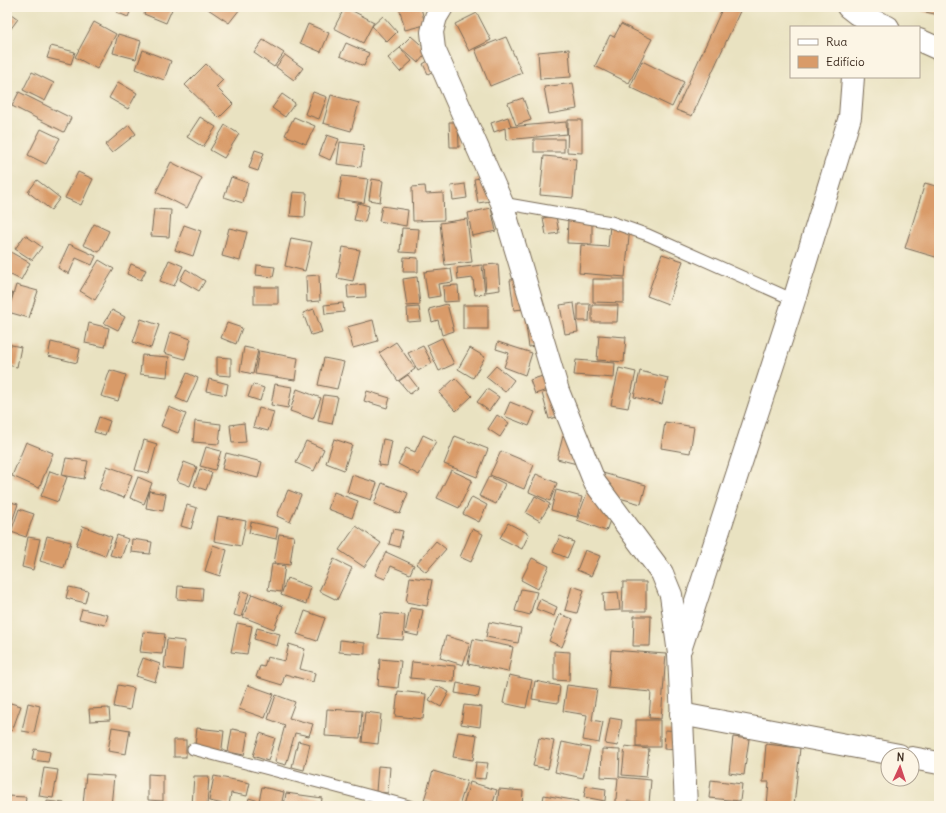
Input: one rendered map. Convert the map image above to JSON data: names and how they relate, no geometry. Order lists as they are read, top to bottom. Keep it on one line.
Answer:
{"legend":["Rua","Edifício"],"north":"top"}
